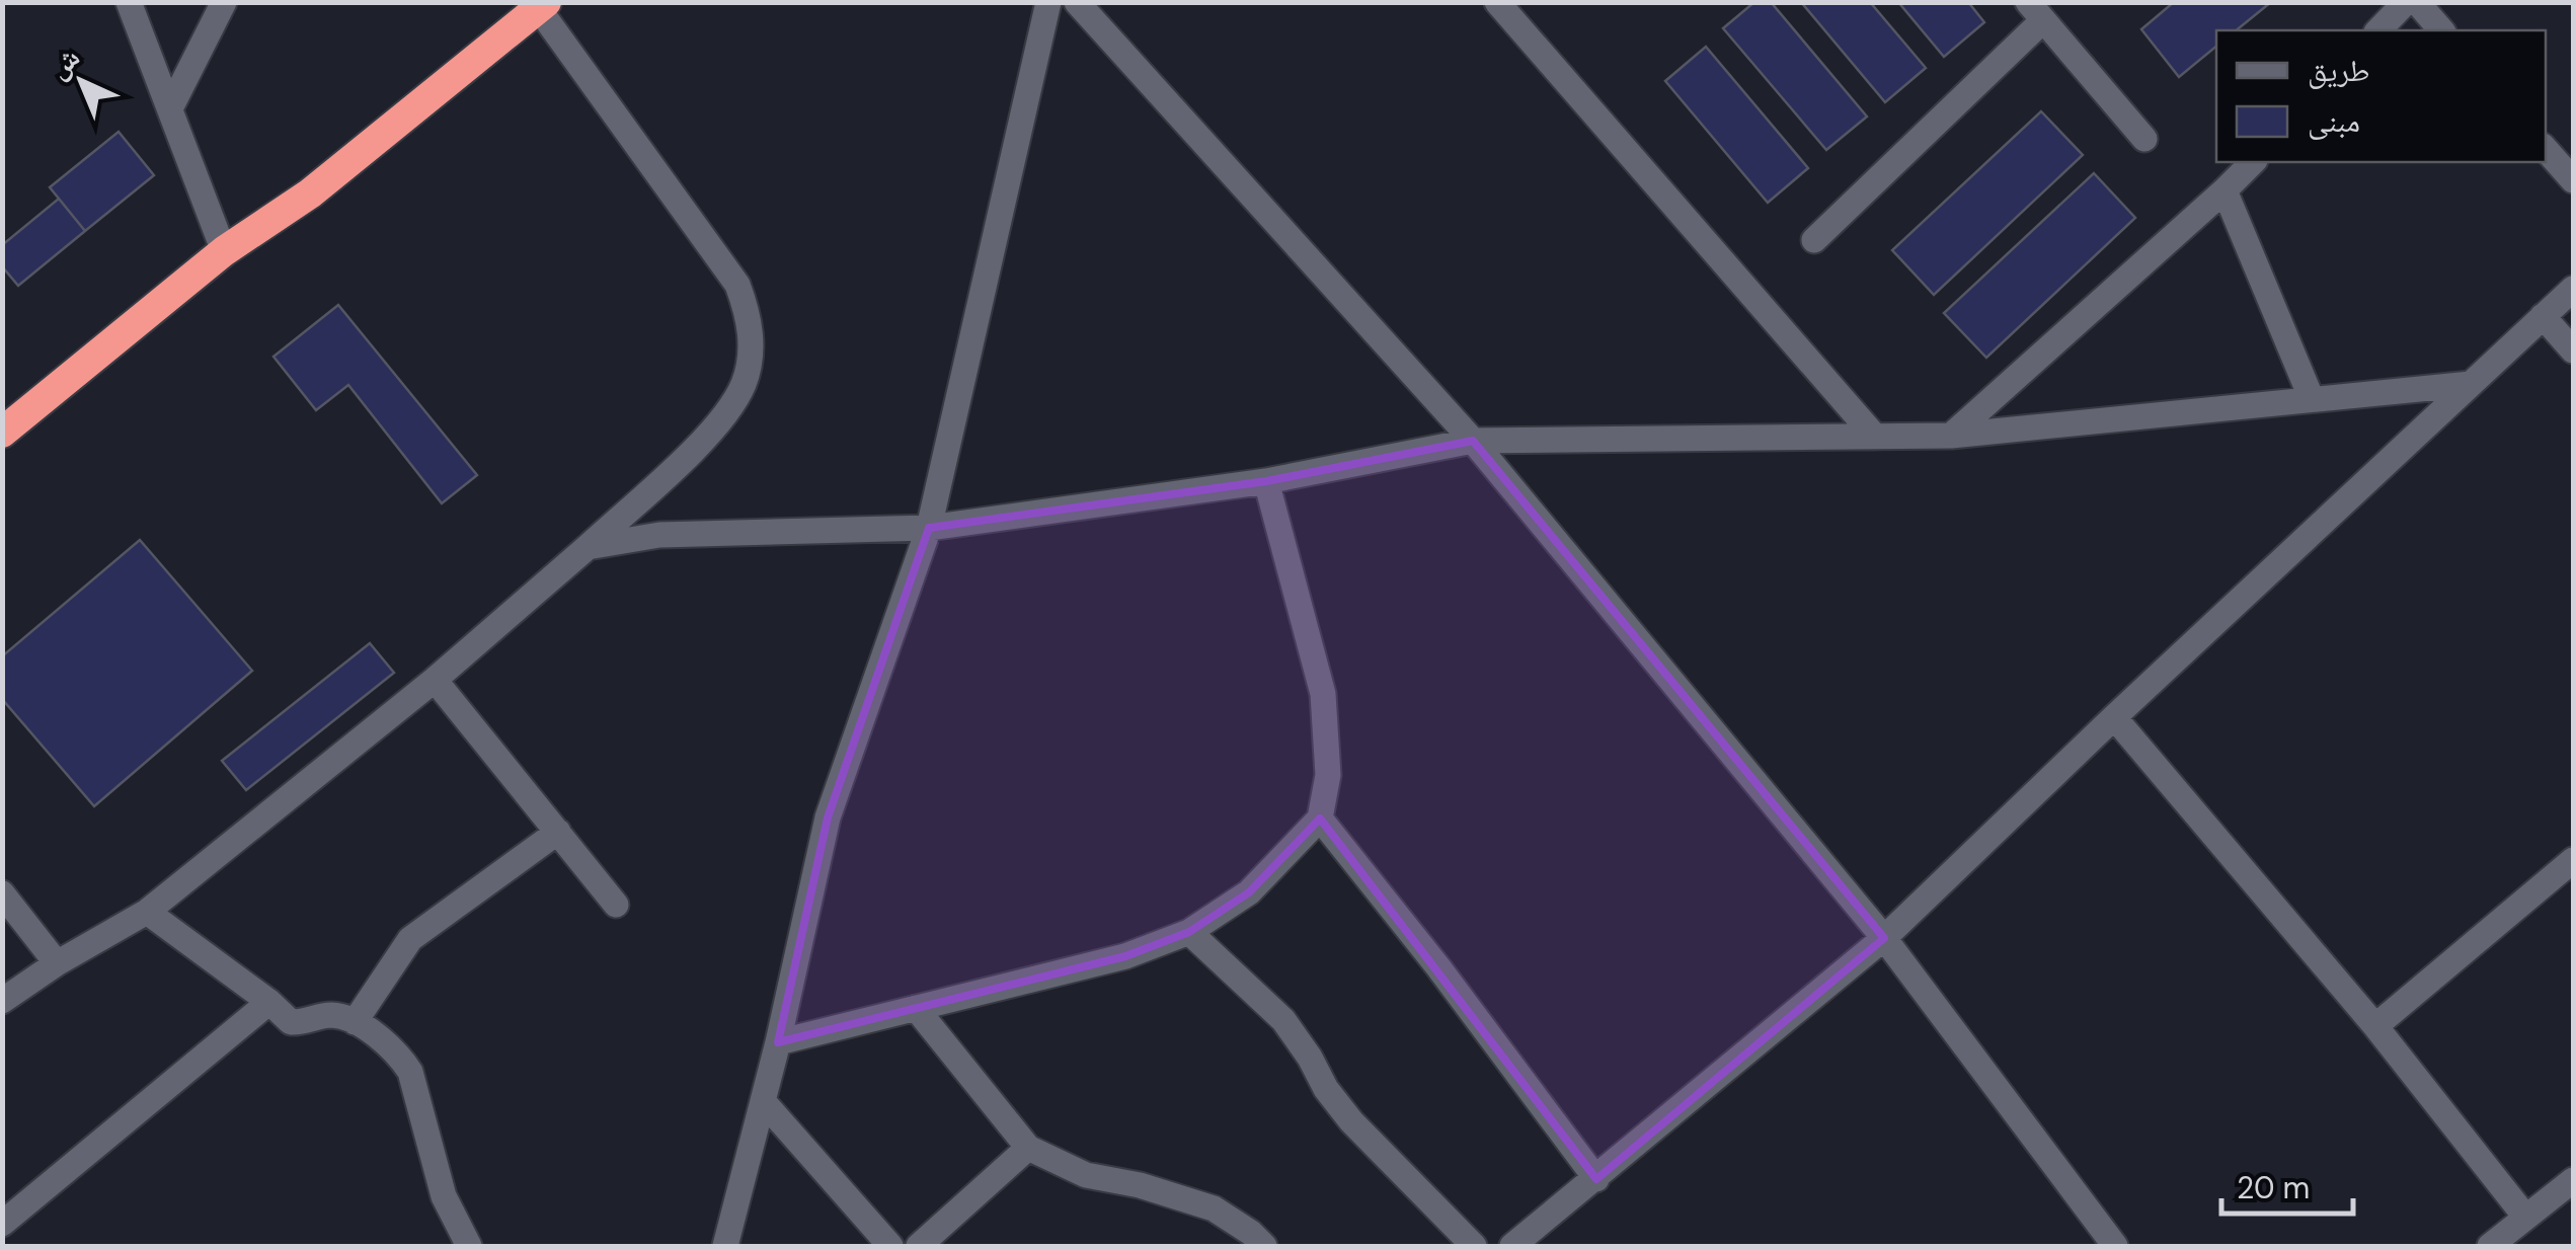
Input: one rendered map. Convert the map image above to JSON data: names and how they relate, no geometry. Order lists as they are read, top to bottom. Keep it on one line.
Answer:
{"legend":["طريق","مبنى"],"scale_bar":"20 m","north":"top left"}
